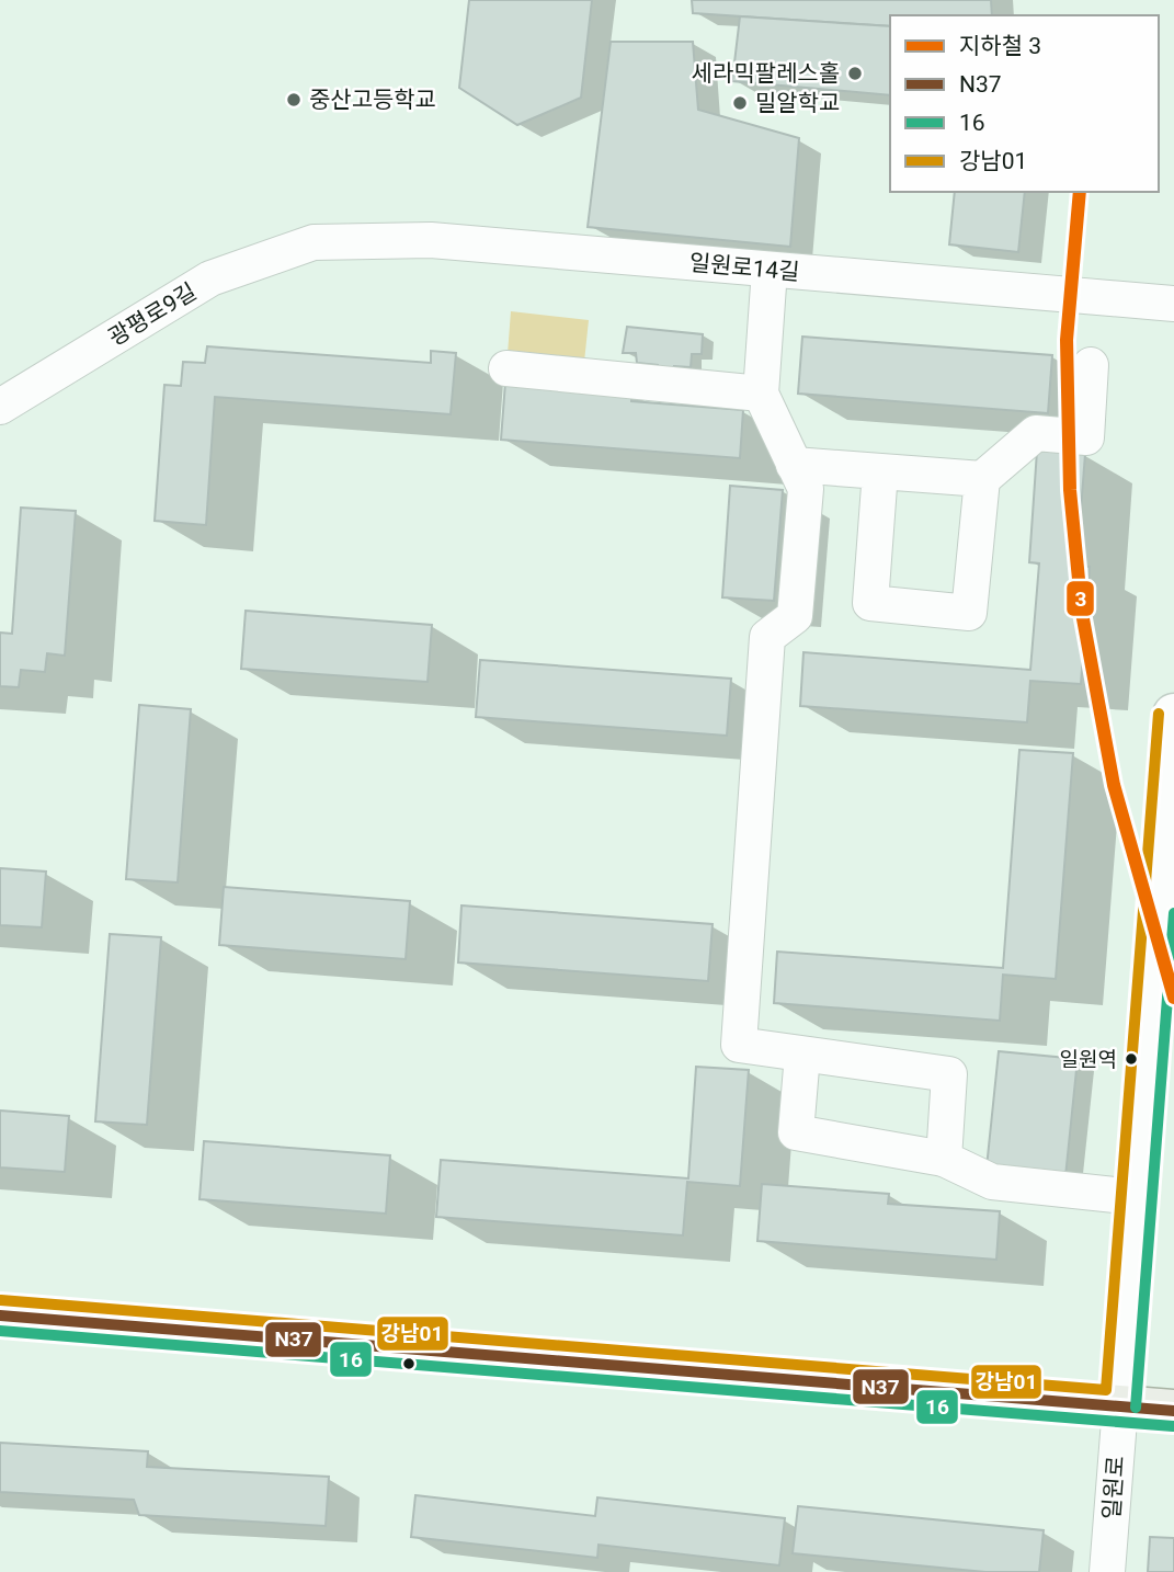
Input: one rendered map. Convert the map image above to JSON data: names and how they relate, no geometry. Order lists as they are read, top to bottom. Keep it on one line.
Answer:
{"streets":{"street":["일원로14길","광평로9길","일원로"]},"crossings":[["일원로14길","광평로9길"]],"places":["세라믹팔레스홀","중산고등학교","밀알학교","일원역"],"lines":["metro line 3","transit line 강남01","transit line 16","transit line N37"],"legend":["지하철 3","N37","16","강남01"]}
